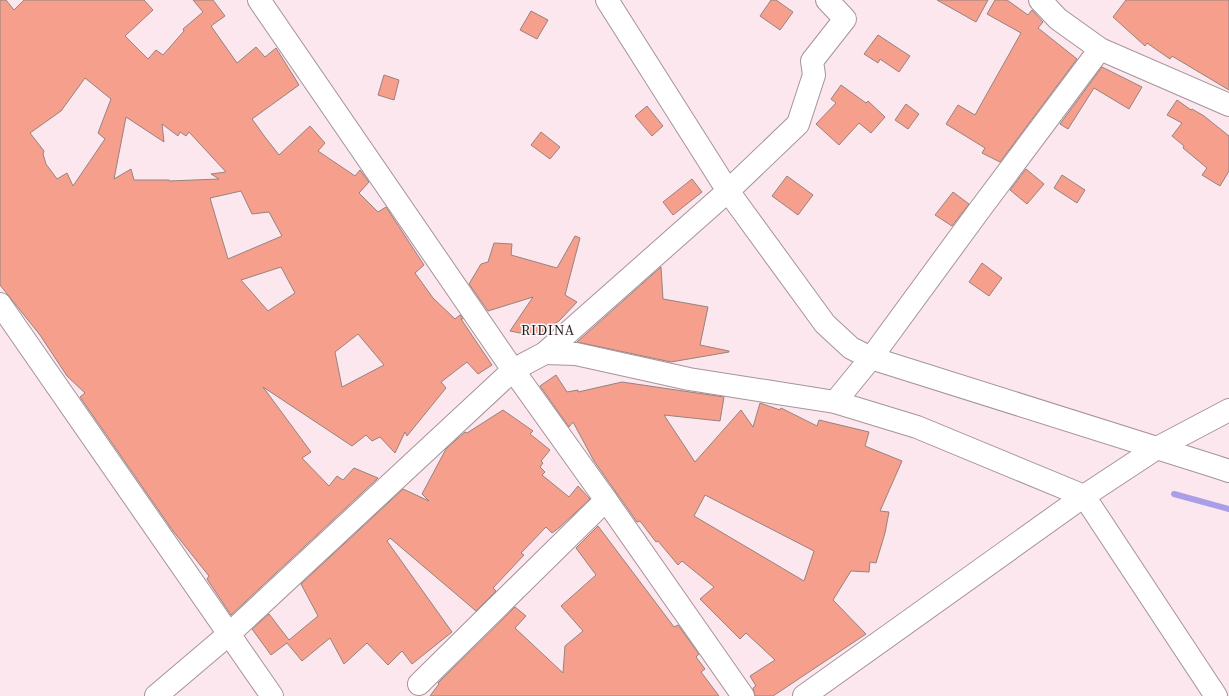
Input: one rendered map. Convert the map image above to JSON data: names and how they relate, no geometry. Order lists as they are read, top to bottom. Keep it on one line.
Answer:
{"districts":["RIDINA"]}
